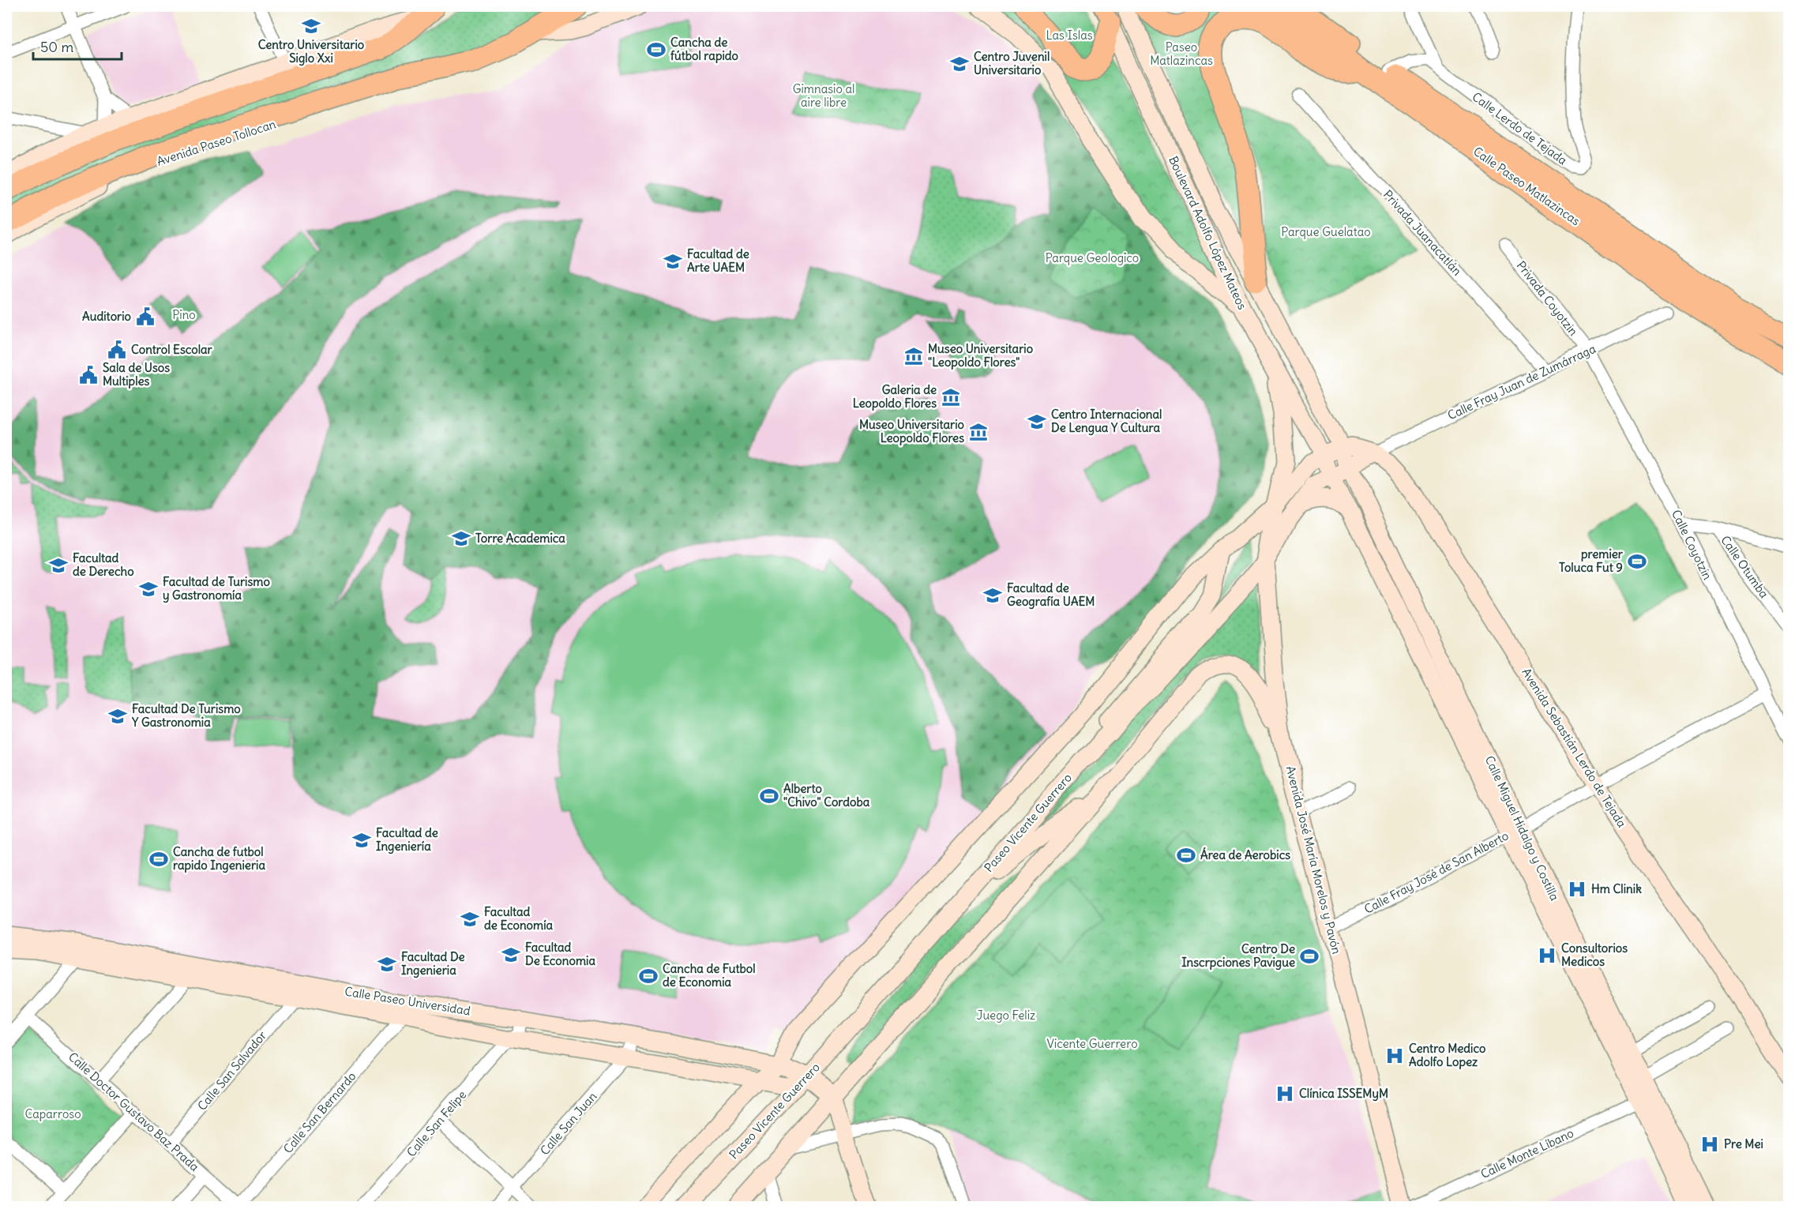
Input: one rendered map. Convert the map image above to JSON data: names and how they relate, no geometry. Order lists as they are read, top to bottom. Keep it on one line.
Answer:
{"streets":{"highway":["Avenida Paseo Tollocan","Calle Paseo Matlazincas"],"main road":["Boulevard Adolfo López Mateos","Avenida Sebastián Lerdo de Tejada","Paseo Vicente Guerrero","Calle Miguel Hidalgo y Costilla","Avenida José María Morelos y Pavón","Calle Paseo Universidad"],"street":["Calle Lerdo de Tejada","Privada Juanacatlán","Privada Coyotzin","Calle Fray Juan de Zumárraga","Calle Coyotzin","Calle Otumba","Calle Fray José de San Alberto","Calle San Salvador","Calle Doctor Gustavo Baz Prada","Calle San Bernardo","Calle San Felipe","Calle San Juan","Calle Monte Líbano"]},"crossings":[["Calle Lerdo de Tejada","Calle Paseo Matlazincas"],["Boulevard Adolfo López Mateos","Calle Miguel Hidalgo y Costilla"],["Privada Juanacatlán","Calle Fray Juan de Zumárraga"],["Privada Coyotzin","Calle Fray Juan de Zumárraga"],["Privada Coyotzin","Calle Coyotzin"],["Calle Fray Juan de Zumárraga","Calle Coyotzin"],["Calle Fray Juan de Zumárraga","Avenida Sebastián Lerdo de Tejada"],["Calle Fray Juan de Zumárraga","Paseo Vicente Guerrero"],["Calle Coyotzin","Calle Fray José de San Alberto"],["Avenida Sebastián Lerdo de Tejada","Paseo Vicente Guerrero"],["Avenida Sebastián Lerdo de Tejada","Calle Fray José de San Alberto"],["Paseo Vicente Guerrero","Calle Miguel Hidalgo y Costilla"],["Paseo Vicente Guerrero","Avenida José María Morelos y Pavón"],["Paseo Vicente Guerrero","Calle Paseo Universidad"],["Calle Miguel Hidalgo y Costilla","Calle Fray José de San Alberto"],["Calle Miguel Hidalgo y Costilla","Calle Monte Líbano"],["Avenida José María Morelos y Pavón","Calle Fray José de San Alberto"],["Calle Paseo Universidad","Calle San Salvador"],["Calle Paseo Universidad","Calle San Bernardo"],["Calle Paseo Universidad","Calle San Felipe"],["Calle Paseo Universidad","Calle San Juan"],["Calle San Salvador","Calle Doctor Gustavo Baz Prada"],["Calle Doctor Gustavo Baz Prada","Calle San Bernardo"]],"parks":["Las Islas","Paseo Matlazincas","Gimnasio al aire libre","Parque Guelatao","Parque Geologico","Pino","Juego Feliz","Vicente Guerrero","Caparroso"],"places":{"school or university":["Centro Universitario Siglo Xxi","Centro Juvenil Universitario","Facultad de Arte UAEM","Centro Internacional De Lengua Y Cultura","Torre Academica","Facultad de Derecho","Facultad de Turismo y Gastronomía","Facultad de Geografía UAEM","Facultad De Turismo Y Gastronomia","Facultad de Ingeniería","Facultad de Economía","Facultad De Economia","Facultad De Ingenieria"],"sports":["Cancha de fútbol rapido","premier Toluca Fut 9","Alberto \"Chivo\" Cordoba","Área de Aerobics","Cancha de futbol rapido Ingenieria","Centro De Inscrpciones Pavigue","Cancha de Futbol de Economia"],"public building":["Auditorio","Control Escolar","Sala de Usos Multiples"],"museum":["Museo Universitario \"Leopoldo Flores\"","Galeria de Leopoldo Flores","Museo Universitario Leopoldo Flores"],"hospital":["Hm Clinik","Consultorios Medicos","Centro Medico Adolfo Lopez","Clínica ISSEMyM","Pre Mei"]},"scale_bar":"50 m"}
